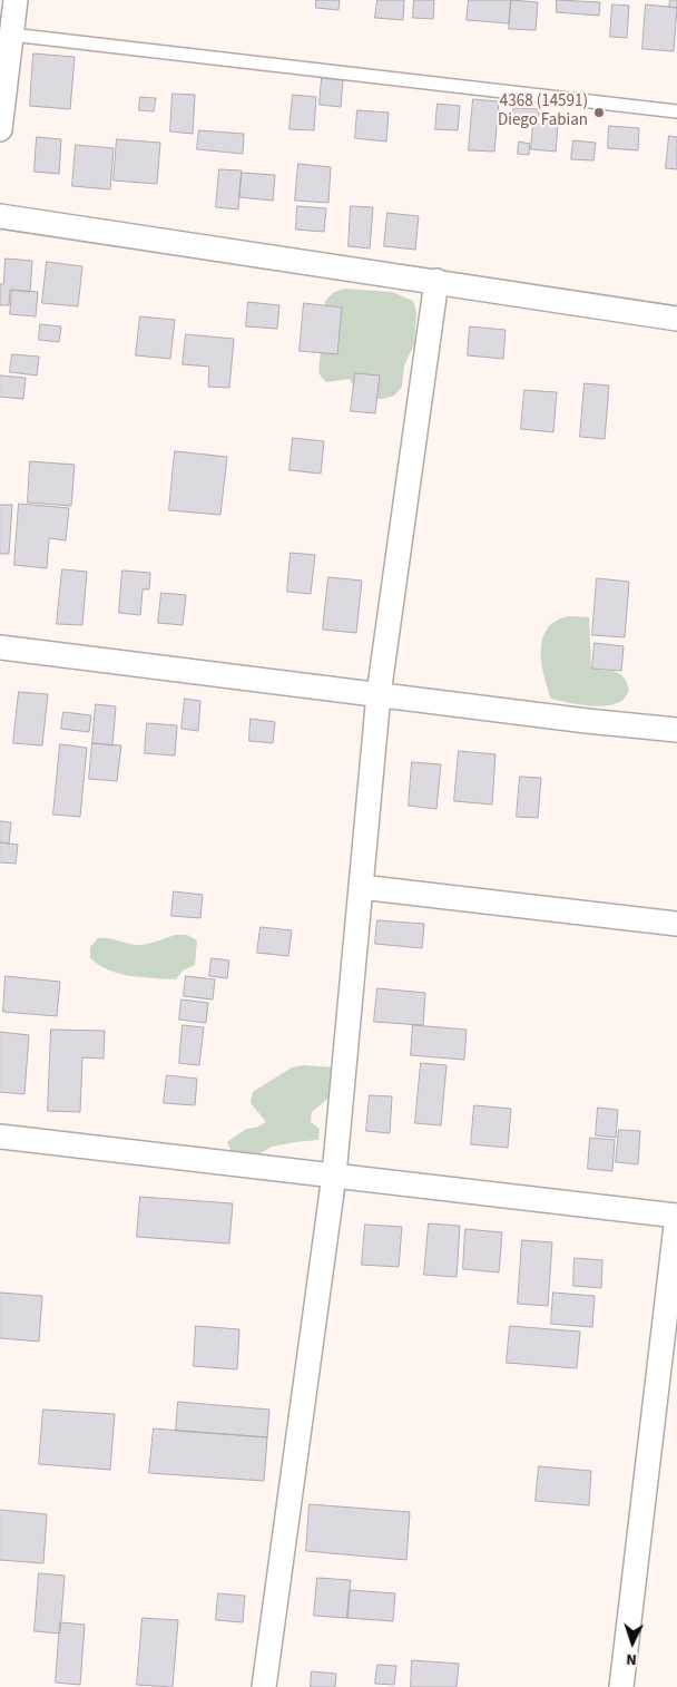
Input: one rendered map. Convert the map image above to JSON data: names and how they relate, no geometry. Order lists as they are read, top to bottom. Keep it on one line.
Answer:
{"places":["4368 (14591) Diego Fabian"],"north":"bottom"}
